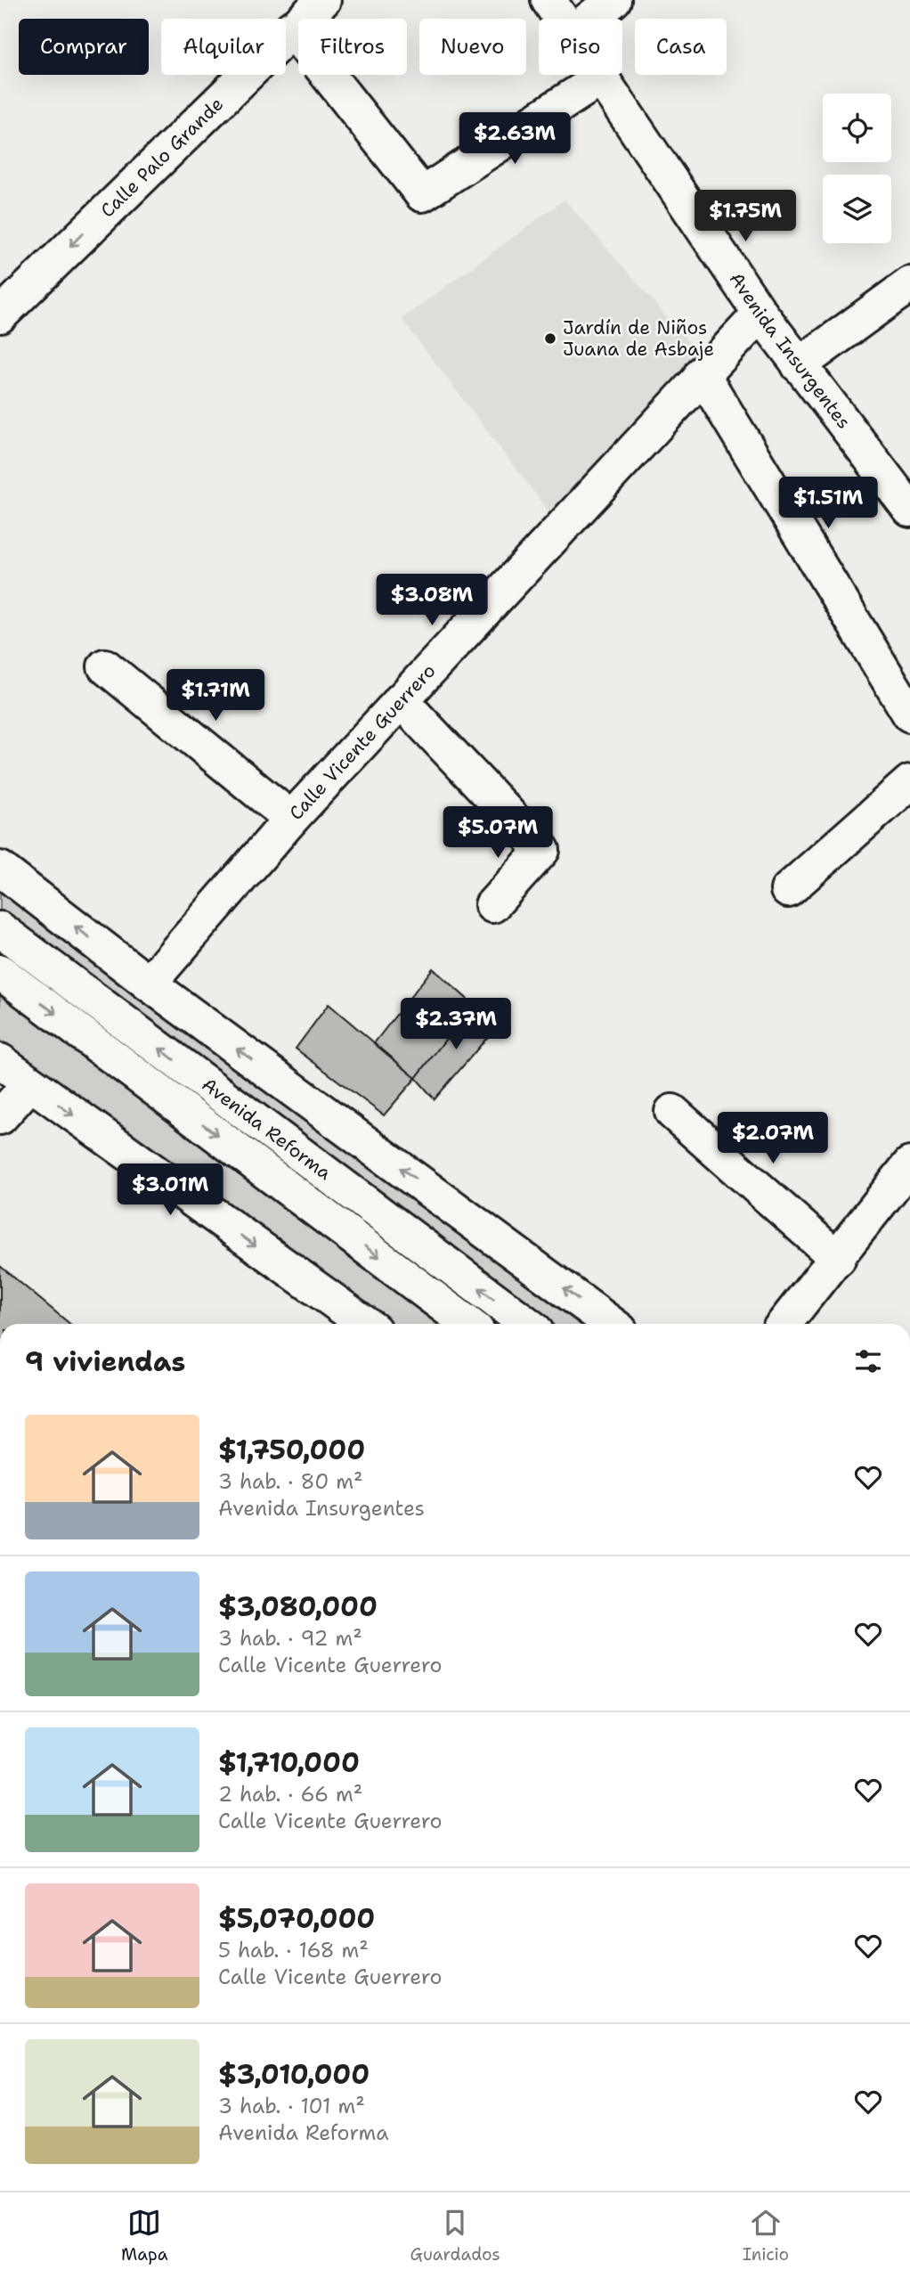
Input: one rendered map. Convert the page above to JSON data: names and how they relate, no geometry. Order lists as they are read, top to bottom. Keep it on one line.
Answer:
{"streets":{"street":["Calle Palo Grande","Avenida Insurgentes","Calle Vicente Guerrero","Avenida Reforma"]},"crossings":[["Avenida Insurgentes","Calle Vicente Guerrero"]],"one_way":["Calle Palo Grande"],"places":["Jardín de Niños Juana de Asbaje"],"page":{"chip":["Comprar","Alquilar","Filtros","Nuevo","Piso","Casa"],"price":["$2.63M","$1.75M","$1.51M","$3.08M","$1.71M","$5.07M","$2.37M","$2.07M","$3.01M"],"heading":"9 viviendas","list":[{"name":"$1,750,000","note":"3 hab. · 80 m² · Avenida Insurgentes"},{"name":"$3,080,000","note":"3 hab. · 92 m² · Calle Vicente Guerrero"},{"name":"$1,710,000","note":"2 hab. · 66 m² · Calle Vicente Guerrero"},{"name":"$5,070,000","note":"5 hab. · 168 m² · Calle Vicente Guerrero"},{"name":"$3,010,000","note":"3 hab. · 101 m² · Avenida Reforma"}],"tabs":["Mapa","Guardados","Inicio"]}}
